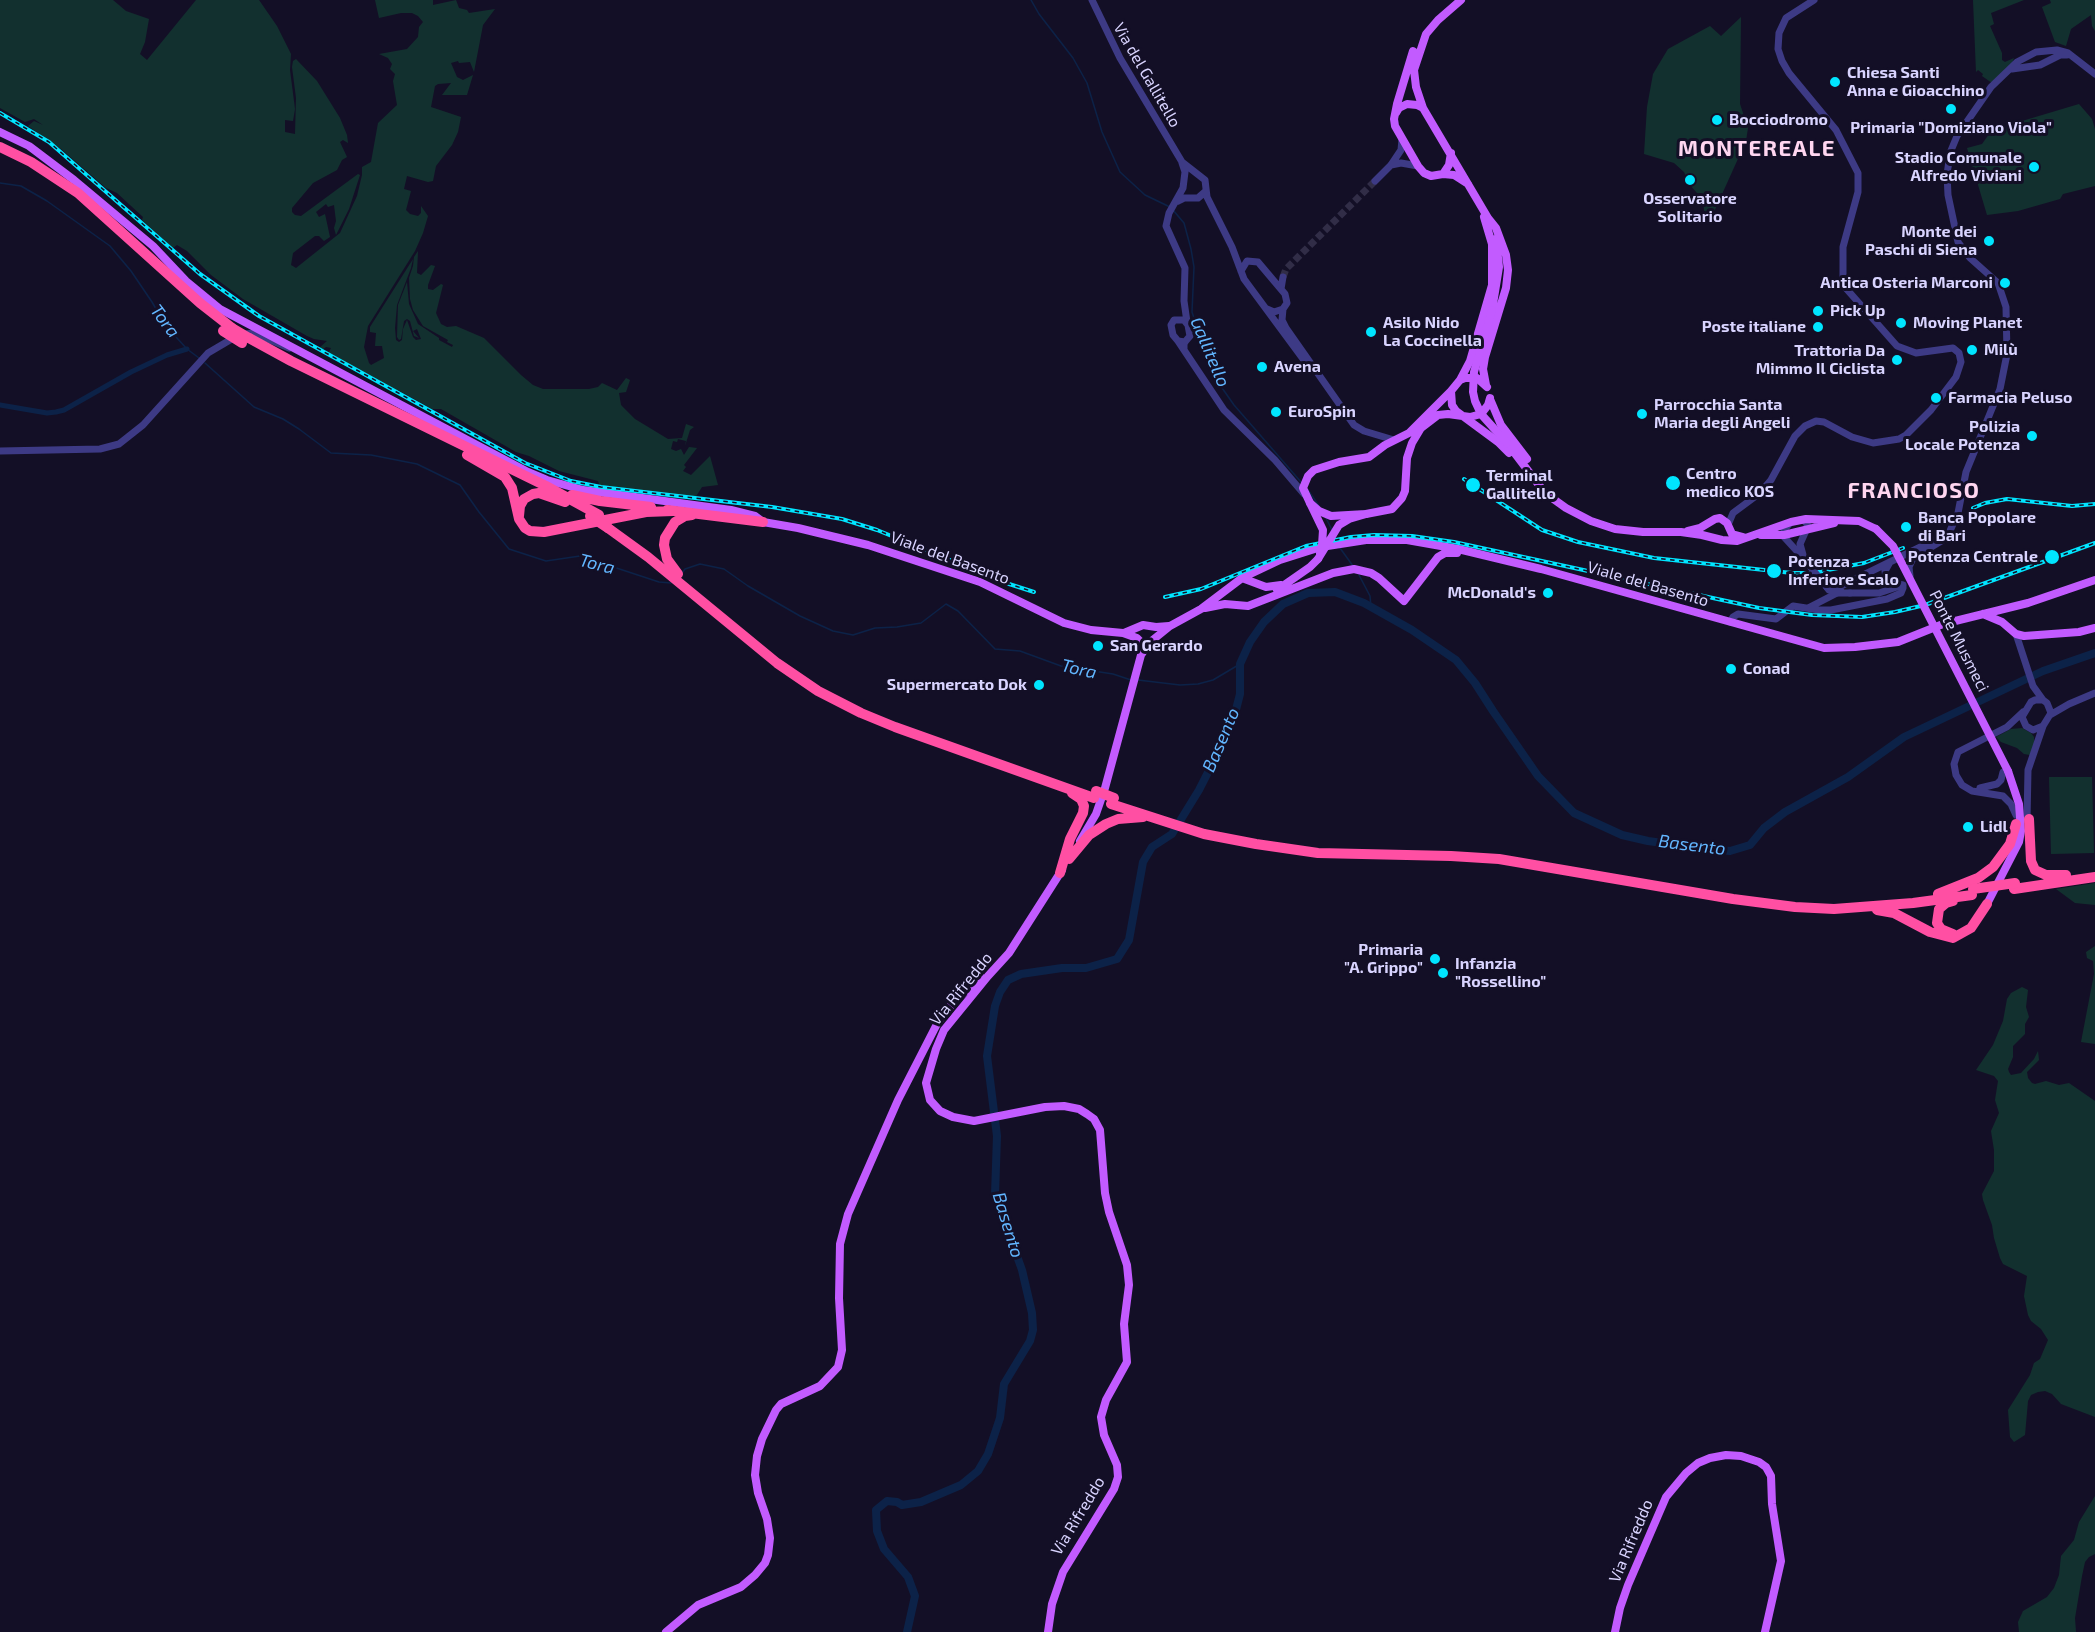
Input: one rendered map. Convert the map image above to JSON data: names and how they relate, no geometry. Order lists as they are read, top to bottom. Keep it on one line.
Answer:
{"streets":{"main road":["Viale del Basento","Ponte Musmeci","Via Rifreddo"],"street":["Via del Gallitello"]},"districts":["MONTEREALE","FRANCIOSO"],"water":["Tora","Gallitello","Basento"],"places":["Chiesa Santi Anna e Gioacchino","Primaria \"Domiziano Viola\"","Bocciodromo","Stadio Comunale Alfredo Viviani","Osservatore Solitario","Monte dei Paschi di Siena","Antica Osteria Marconi","Pick Up","Moving Planet","Poste italiane","Asilo Nido La Coccinella","Milù","Trattoria Da Mimmo Il Ciclista","Avena","Farmacia Peluso","EuroSpin","Parrocchia Santa Maria degli Angeli","Polizia Locale Potenza","Centro medico KOS","Terminal Gallitello","Banca Popolare di Bari","Potenza Centrale","Potenza Inferiore Scalo","McDonald's","San Gerardo","Conad","Supermercato Dok","Lidl","Primaria \"A. Grippo\"","Infanzia \"Rossellino\""]}
